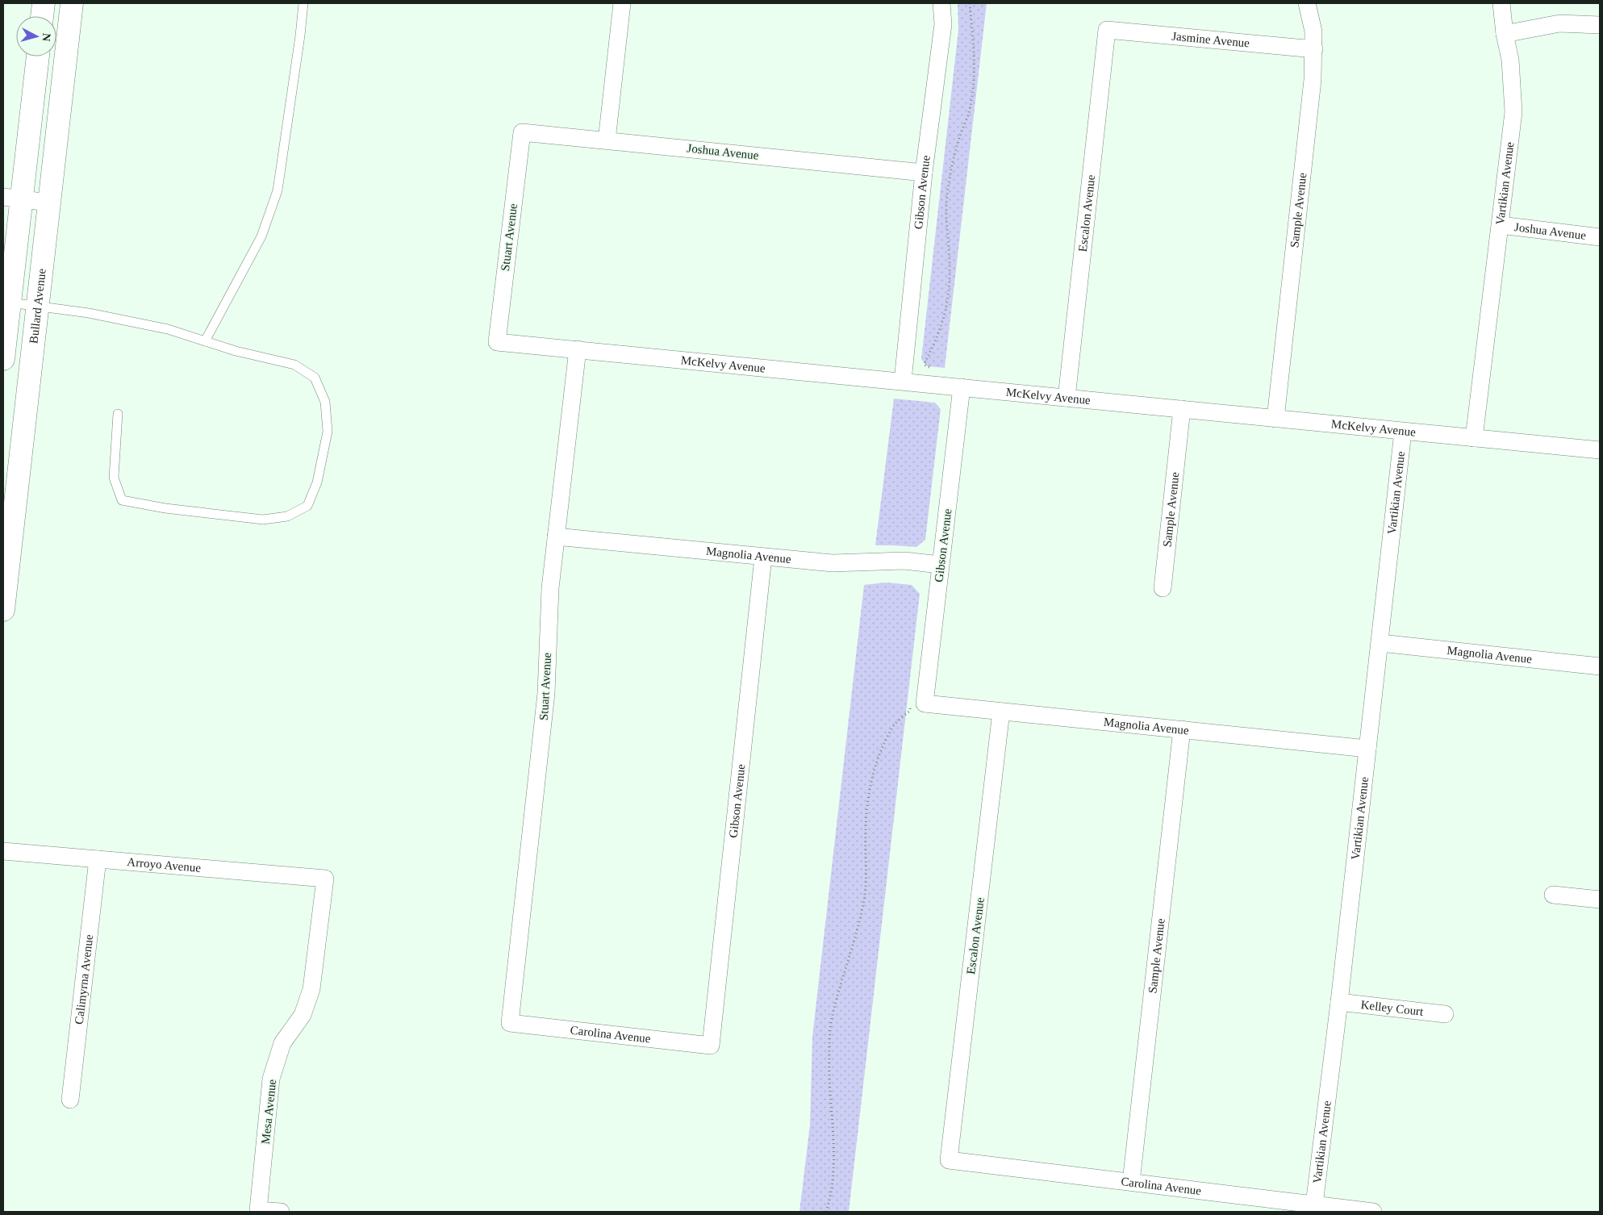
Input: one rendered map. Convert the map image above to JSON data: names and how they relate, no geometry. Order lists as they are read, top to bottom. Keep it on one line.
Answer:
{"streets":{"main road":["Bullard Avenue"],"street":["Jasmine Avenue","Joshua Avenue","Vartikian Avenue","Gibson Avenue","Sample Avenue","Escalon Avenue","Stuart Avenue","McKelvy Avenue","Magnolia Avenue","Arroyo Avenue","Calimyrna Avenue","Kelley Court","Carolina Avenue","Mesa Avenue"]},"crossings":[["Jasmine Avenue","Sample Avenue"],["Jasmine Avenue","Escalon Avenue"],["Joshua Avenue","Vartikian Avenue"],["Joshua Avenue","Gibson Avenue"],["Joshua Avenue","Stuart Avenue"],["Vartikian Avenue","McKelvy Avenue"],["Vartikian Avenue","Magnolia Avenue"],["Vartikian Avenue","Kelley Court"],["Vartikian Avenue","Carolina Avenue"],["Gibson Avenue","McKelvy Avenue"],["Gibson Avenue","Magnolia Avenue"],["Gibson Avenue","Carolina Avenue"],["Sample Avenue","McKelvy Avenue"],["Sample Avenue","Magnolia Avenue"],["Sample Avenue","Carolina Avenue"],["Escalon Avenue","McKelvy Avenue"],["Escalon Avenue","Magnolia Avenue"],["Escalon Avenue","Carolina Avenue"],["Stuart Avenue","McKelvy Avenue"],["Stuart Avenue","Magnolia Avenue"],["Stuart Avenue","Carolina Avenue"],["Arroyo Avenue","Calimyrna Avenue"],["Arroyo Avenue","Mesa Avenue"]],"north":"right"}
